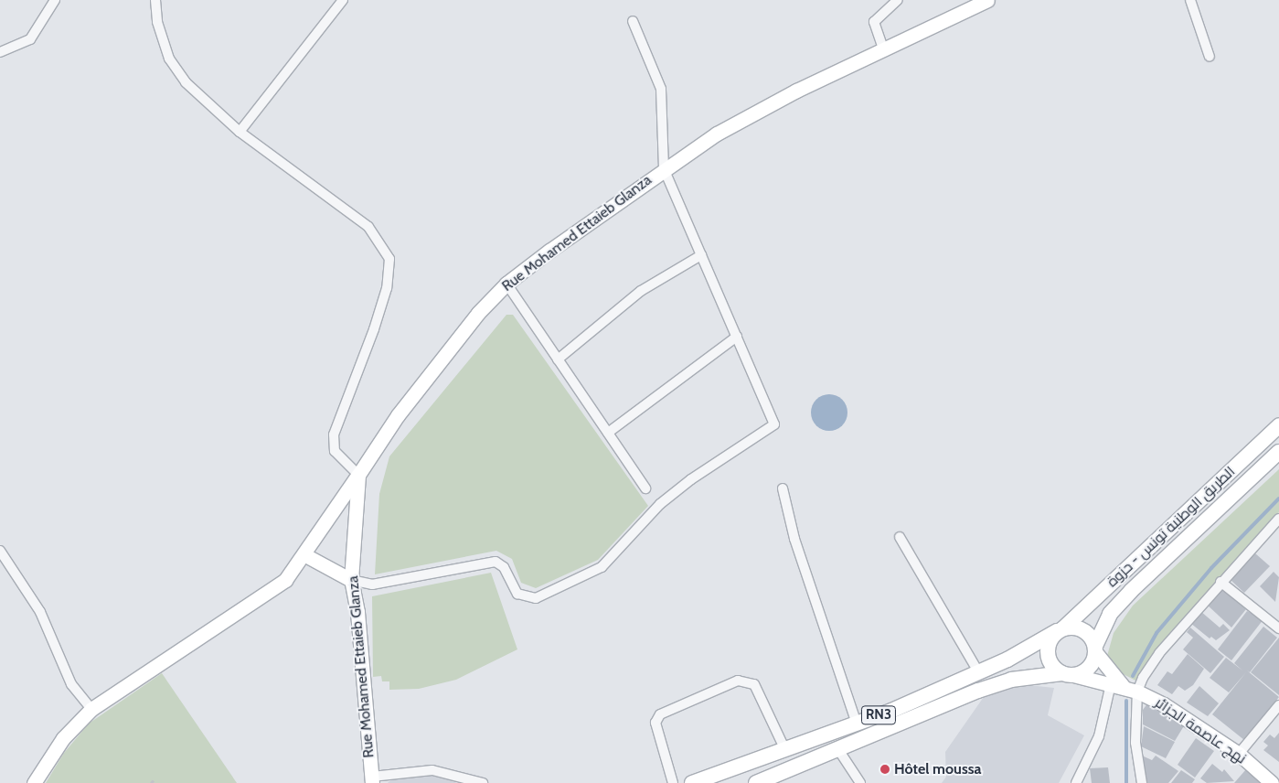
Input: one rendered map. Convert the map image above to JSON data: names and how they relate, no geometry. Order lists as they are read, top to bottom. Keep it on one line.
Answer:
{"streets":{"main road":["الطريق الوطنية تونس - حزوة","RN3"],"street":["Rue Mohamed Ettaieb Glanza","نهج عاصمة الجزائر"]},"crossings":[["الطريق الوطنية تونس - حزوة","RN3"],["الطريق الوطنية تونس - حزوة","نهج عاصمة الجزائر"],["RN3","نهج عاصمة الجزائر"]],"places":["Hôtel moussa"]}
